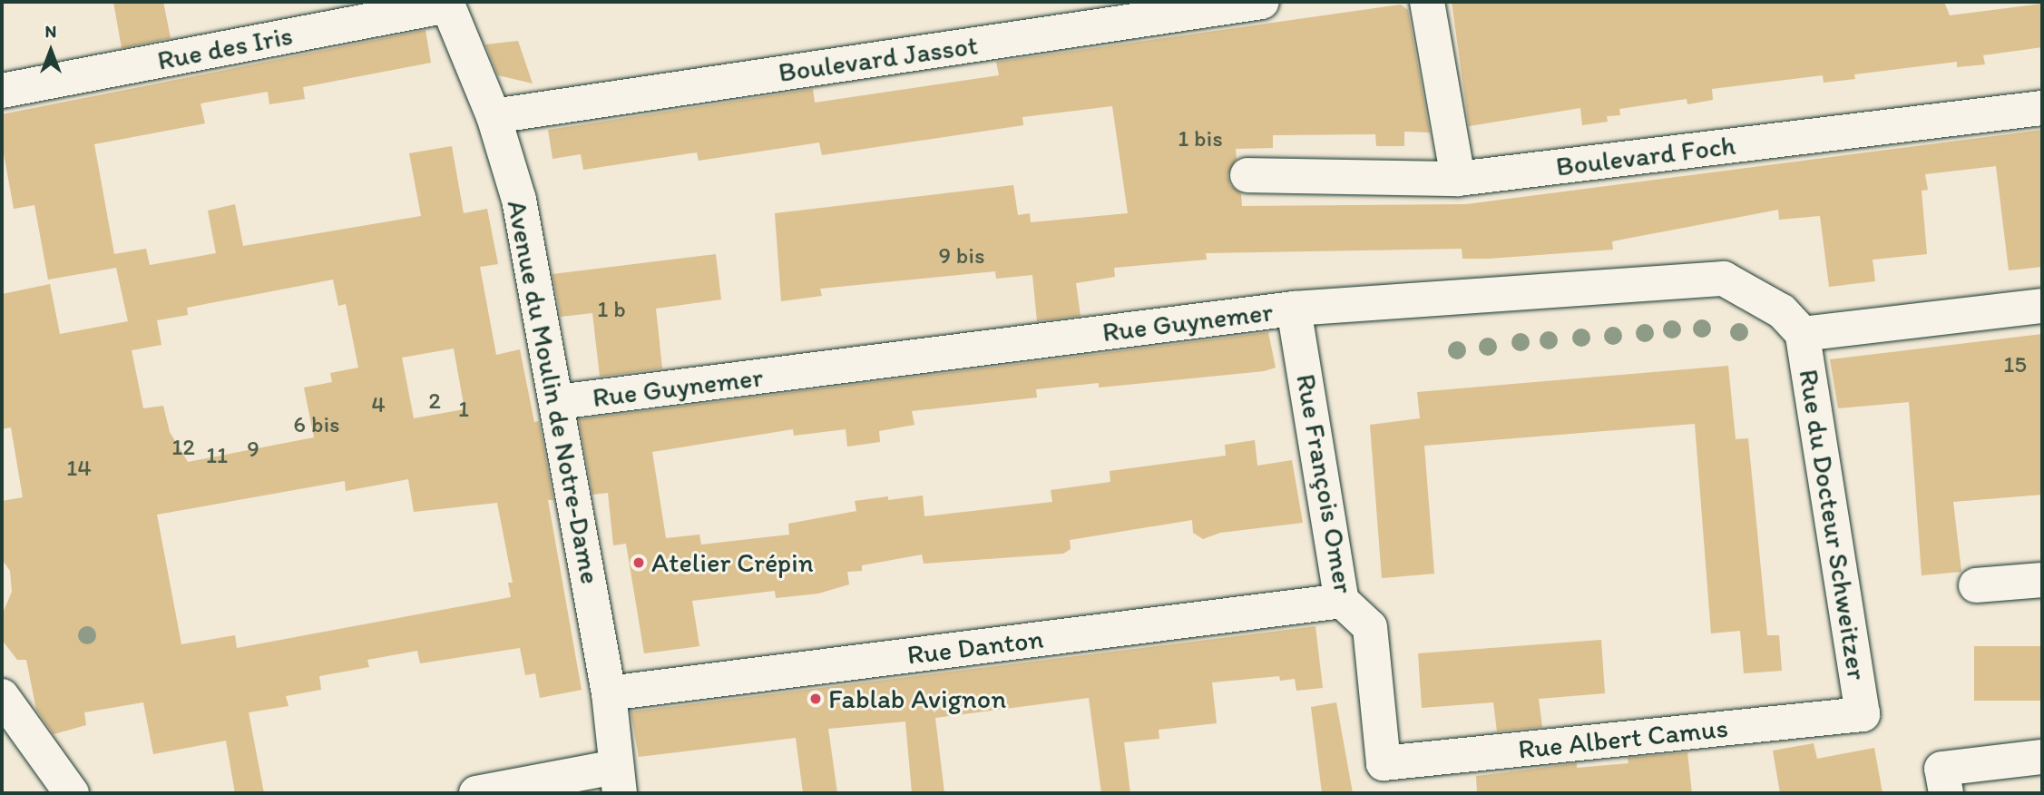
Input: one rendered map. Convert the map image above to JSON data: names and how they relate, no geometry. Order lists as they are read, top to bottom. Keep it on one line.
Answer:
{"streets":{"street":["Rue des Iris","Boulevard Jassot","Boulevard Foch","Rue Guynemer","Avenue du Moulin de Notre-Dame","Rue François Omer","Rue du Docteur Schweitzer","Rue Danton","Rue Albert Camus"]},"crossings":[["Rue des Iris","Avenue du Moulin de Notre-Dame"],["Boulevard Jassot","Avenue du Moulin de Notre-Dame"],["Rue Guynemer","Avenue du Moulin de Notre-Dame"],["Rue Guynemer","Rue François Omer"],["Rue Guynemer","Rue du Docteur Schweitzer"],["Avenue du Moulin de Notre-Dame","Rue Danton"],["Rue François Omer","Rue Danton"],["Rue François Omer","Rue Albert Camus"],["Rue du Docteur Schweitzer","Rue Albert Camus"]],"places":["Atelier Crépin","Fablab Avignon"],"house_numbers":["1 bis","9 bis","1 b","15","2","4","1","6 bis","12","9","11","14"],"north":"top"}
